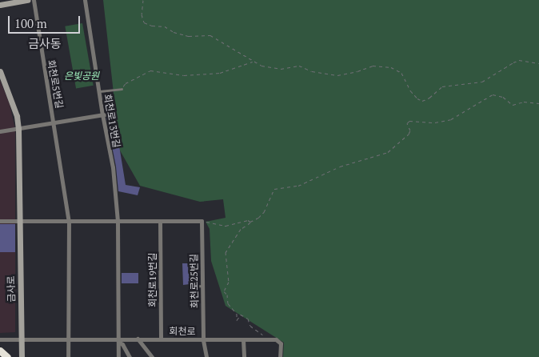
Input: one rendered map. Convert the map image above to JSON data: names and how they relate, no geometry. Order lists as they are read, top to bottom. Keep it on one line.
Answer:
{"streets":{"main road":["금사로"],"street":["회천로5번길","회천로13번길","회천로19번길","회천로25번길","회천로"]},"crossings":[["회천로5번길","회천로13번길"],["회천로5번길","회천로"],["회천로13번길","회천로"],["회천로19번길","회천로"],["회천로25번길","회천로"],["금사로","회천로"]],"districts":["금사동"],"parks":["은빛공원"],"scale_bar":"100 m"}
